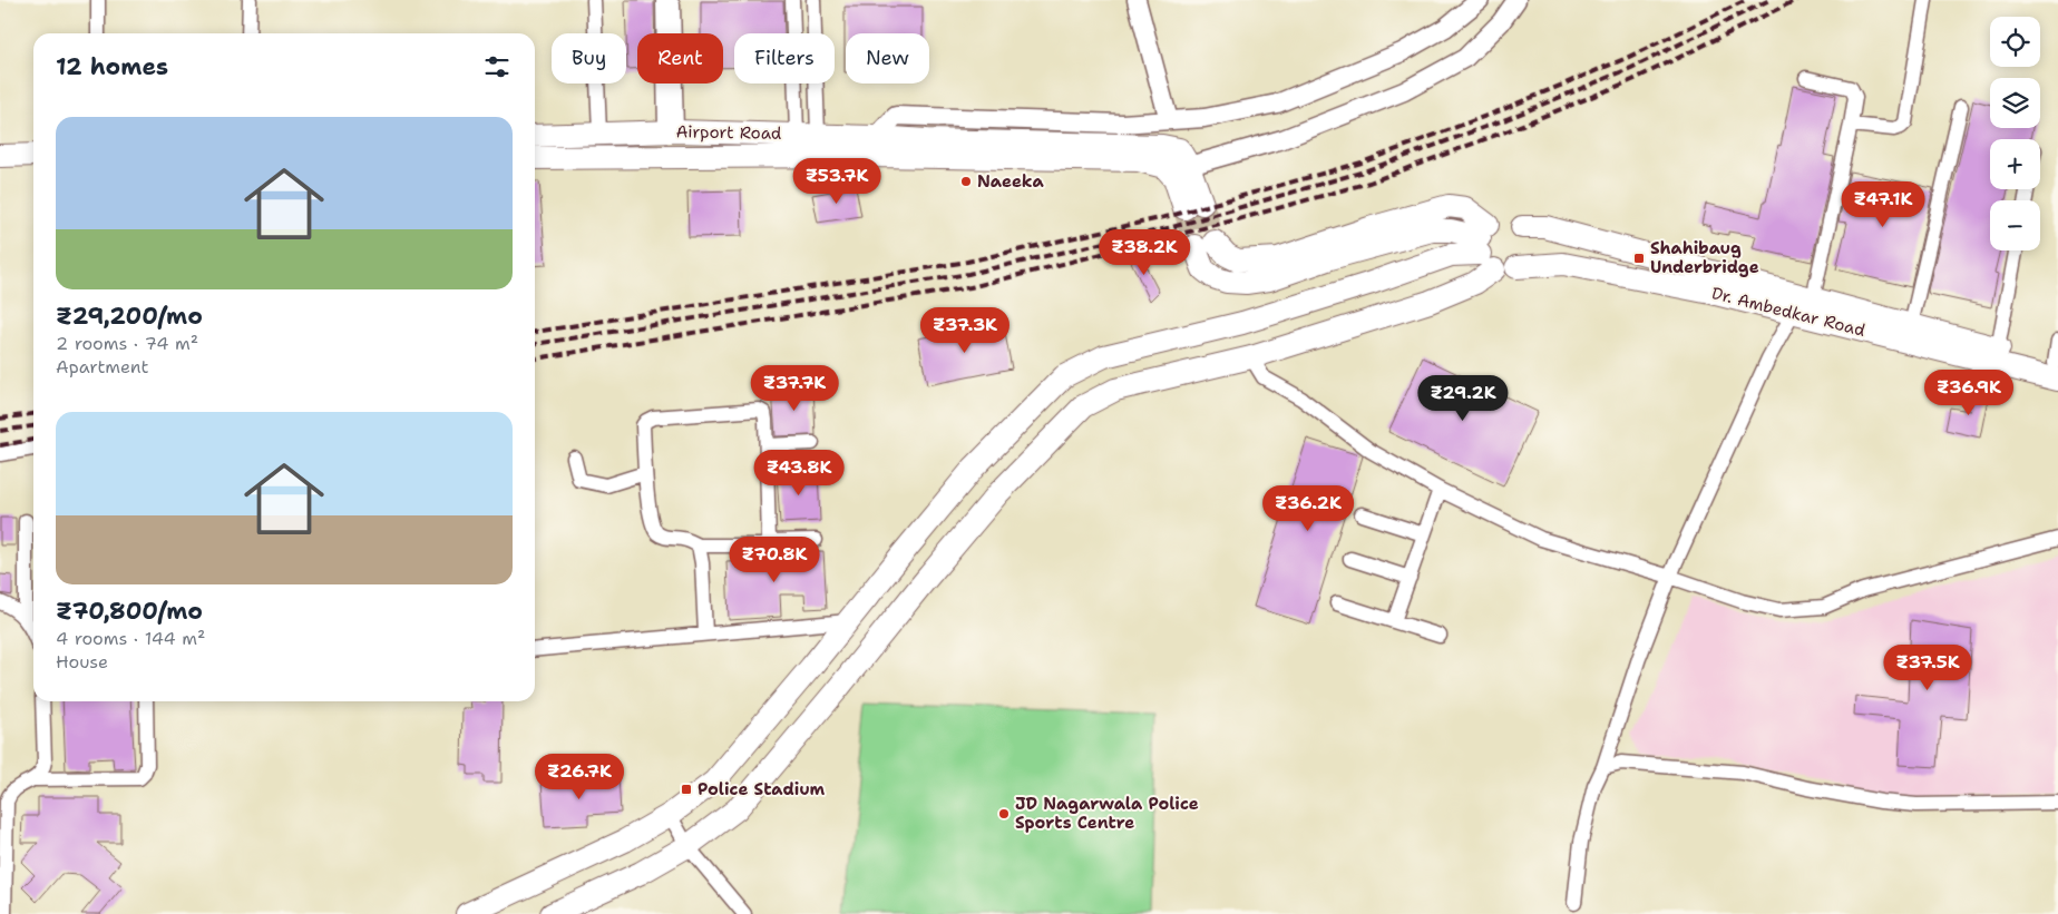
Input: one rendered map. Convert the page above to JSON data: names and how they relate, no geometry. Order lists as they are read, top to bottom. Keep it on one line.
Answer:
{"streets":{"main road":["Airport Road","Dr. Ambedkar Road"]},"places":{"other":["Naeeka","JD Nagarwala Police Sports Centre"],"transit":["Shahibaug Underbridge","Police Stadium"]},"page":{"map_buttons":["+","−"],"chip":["Buy","Rent","Filters","New"],"heading":"12 homes","list":[{"name":"₹29,200/mo","note":"2 rooms · 74 m² · Apartment"},{"name":"₹70,800/mo","note":"4 rooms · 144 m² · House"}],"price":["₹53.7K","₹47.1K","₹38.2K","₹37.3K","₹37.7K","₹36.9K","₹29.2K","₹43.8K","₹36.2K","₹70.8K","₹37.5K","₹26.7K"]}}
